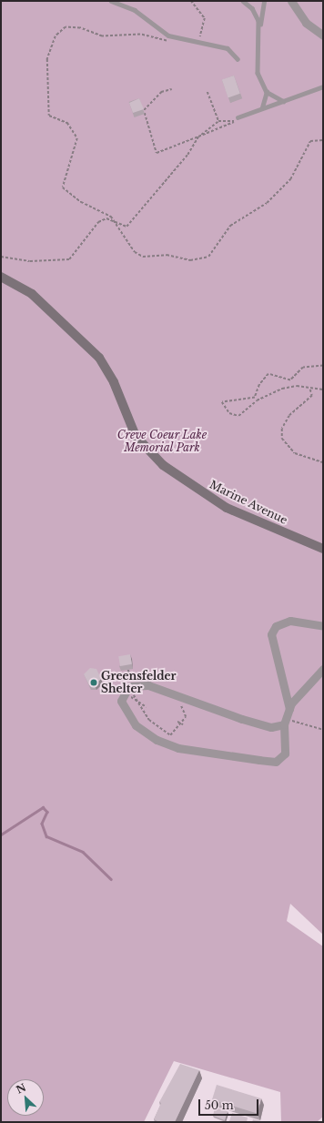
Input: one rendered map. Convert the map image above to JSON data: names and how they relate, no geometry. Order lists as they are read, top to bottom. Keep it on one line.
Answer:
{"streets":{"main road":["Marine Avenue"]},"parks":["Creve Coeur Lake Memorial Park"],"places":["Greensfelder Shelter"],"scale_bar":"50 m","north":"top left"}
